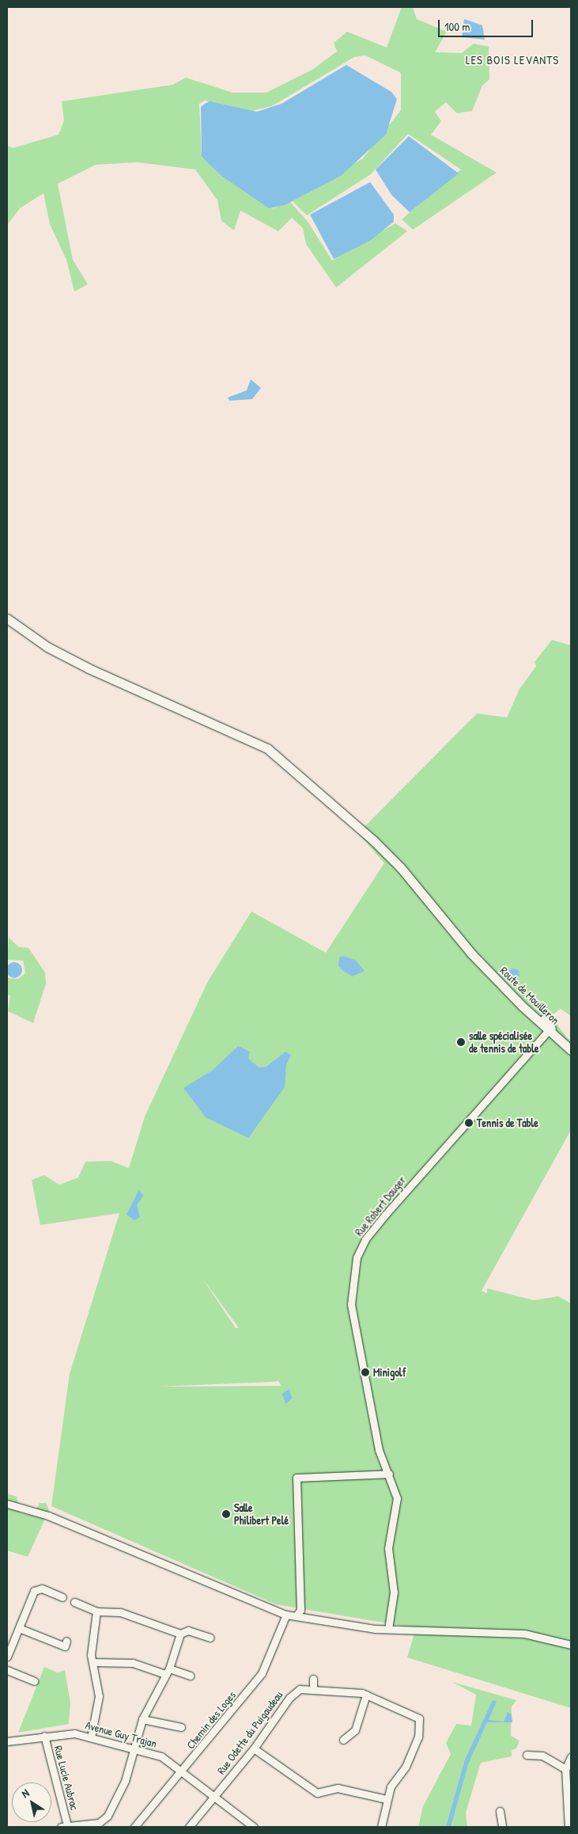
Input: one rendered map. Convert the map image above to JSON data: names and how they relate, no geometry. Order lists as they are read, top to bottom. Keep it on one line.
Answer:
{"streets":{"street":["Route de Mouilleron","Rue Robert Dauger","Chemin des Loges","Rue Odette du Puigaudeau","Avenue Guy Trajan","Rue Lucie Aubrac"]},"crossings":[["Route de Mouilleron","Rue Robert Dauger"],["Chemin des Loges","Avenue Guy Trajan"],["Rue Odette du Puigaudeau","Avenue Guy Trajan"],["Avenue Guy Trajan","Rue Lucie Aubrac"]],"districts":["LES BOIS LEVANTS"],"places":["salle spécialisée de tennis de table","Tennis de Table","Minigolf","Salle Philibert Pelé"],"scale_bar":"100 m","north":"top left"}
